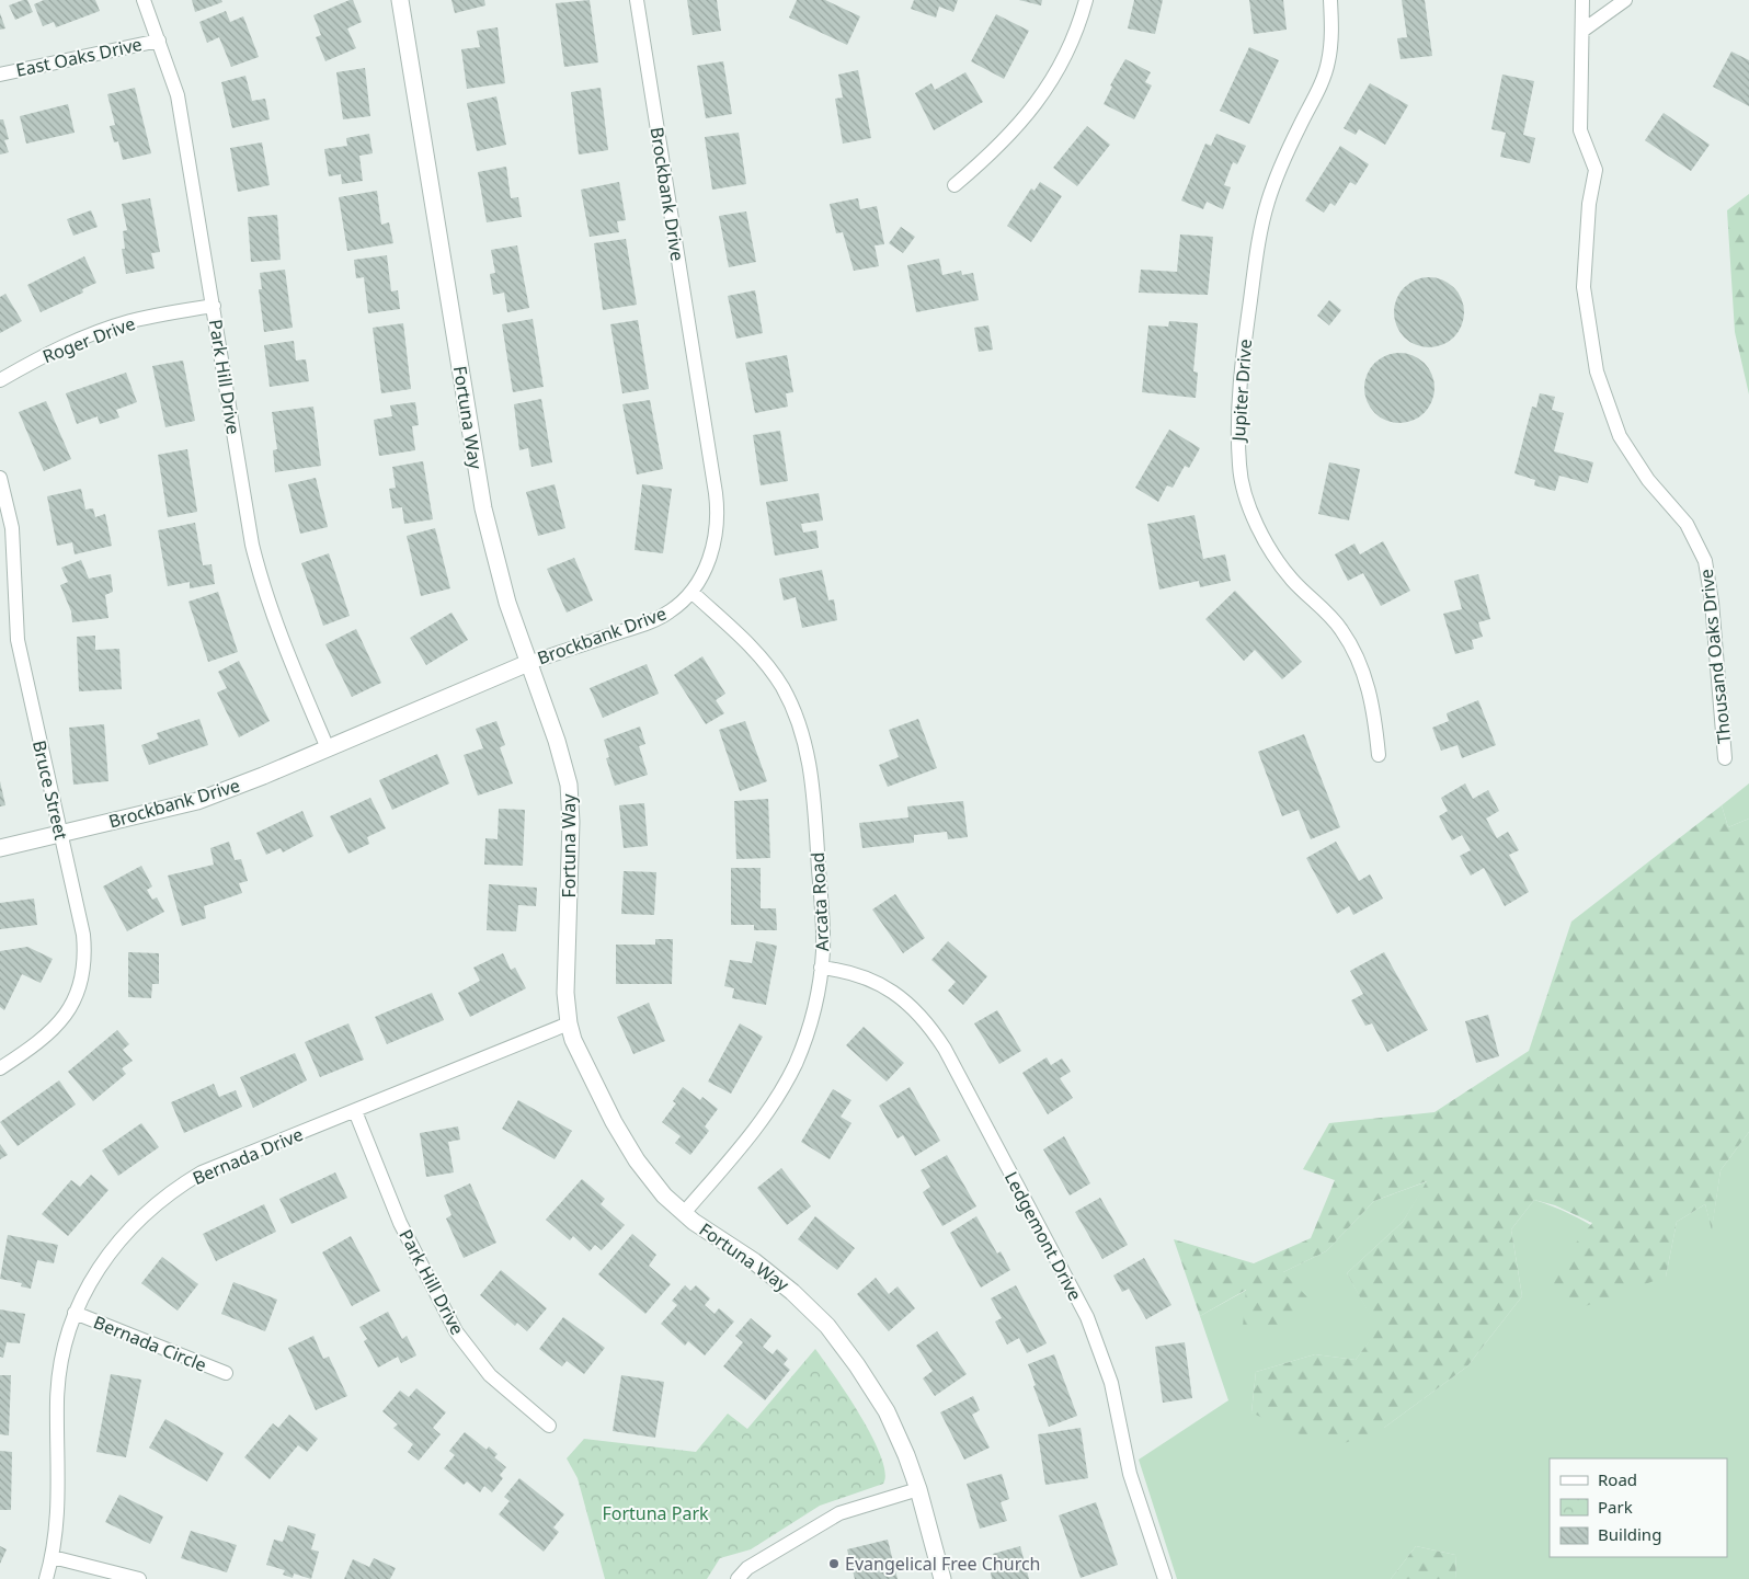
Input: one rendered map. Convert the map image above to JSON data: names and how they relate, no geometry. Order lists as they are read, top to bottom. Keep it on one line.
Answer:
{"streets":{"street":["East Oaks Drive","Brockbank Drive","Roger Drive","Park Hill Drive","Jupiter Drive","Fortuna Way","Thousand Oaks Drive","Bruce Street","Arcata Road","Bernada Drive","Ledgemont Drive","Bernada Circle"]},"crossings":[["East Oaks Drive","Park Hill Drive"],["Brockbank Drive","Park Hill Drive"],["Brockbank Drive","Fortuna Way"],["Brockbank Drive","Bruce Street"],["Brockbank Drive","Arcata Road"],["Roger Drive","Park Hill Drive"],["Park Hill Drive","Bernada Drive"],["Fortuna Way","Arcata Road"],["Fortuna Way","Bernada Drive"],["Arcata Road","Ledgemont Drive"],["Bernada Drive","Bernada Circle"]],"parks":["Fortuna Park"],"places":["Evangelical Free Church"],"legend":["Road","Park","Building"]}
